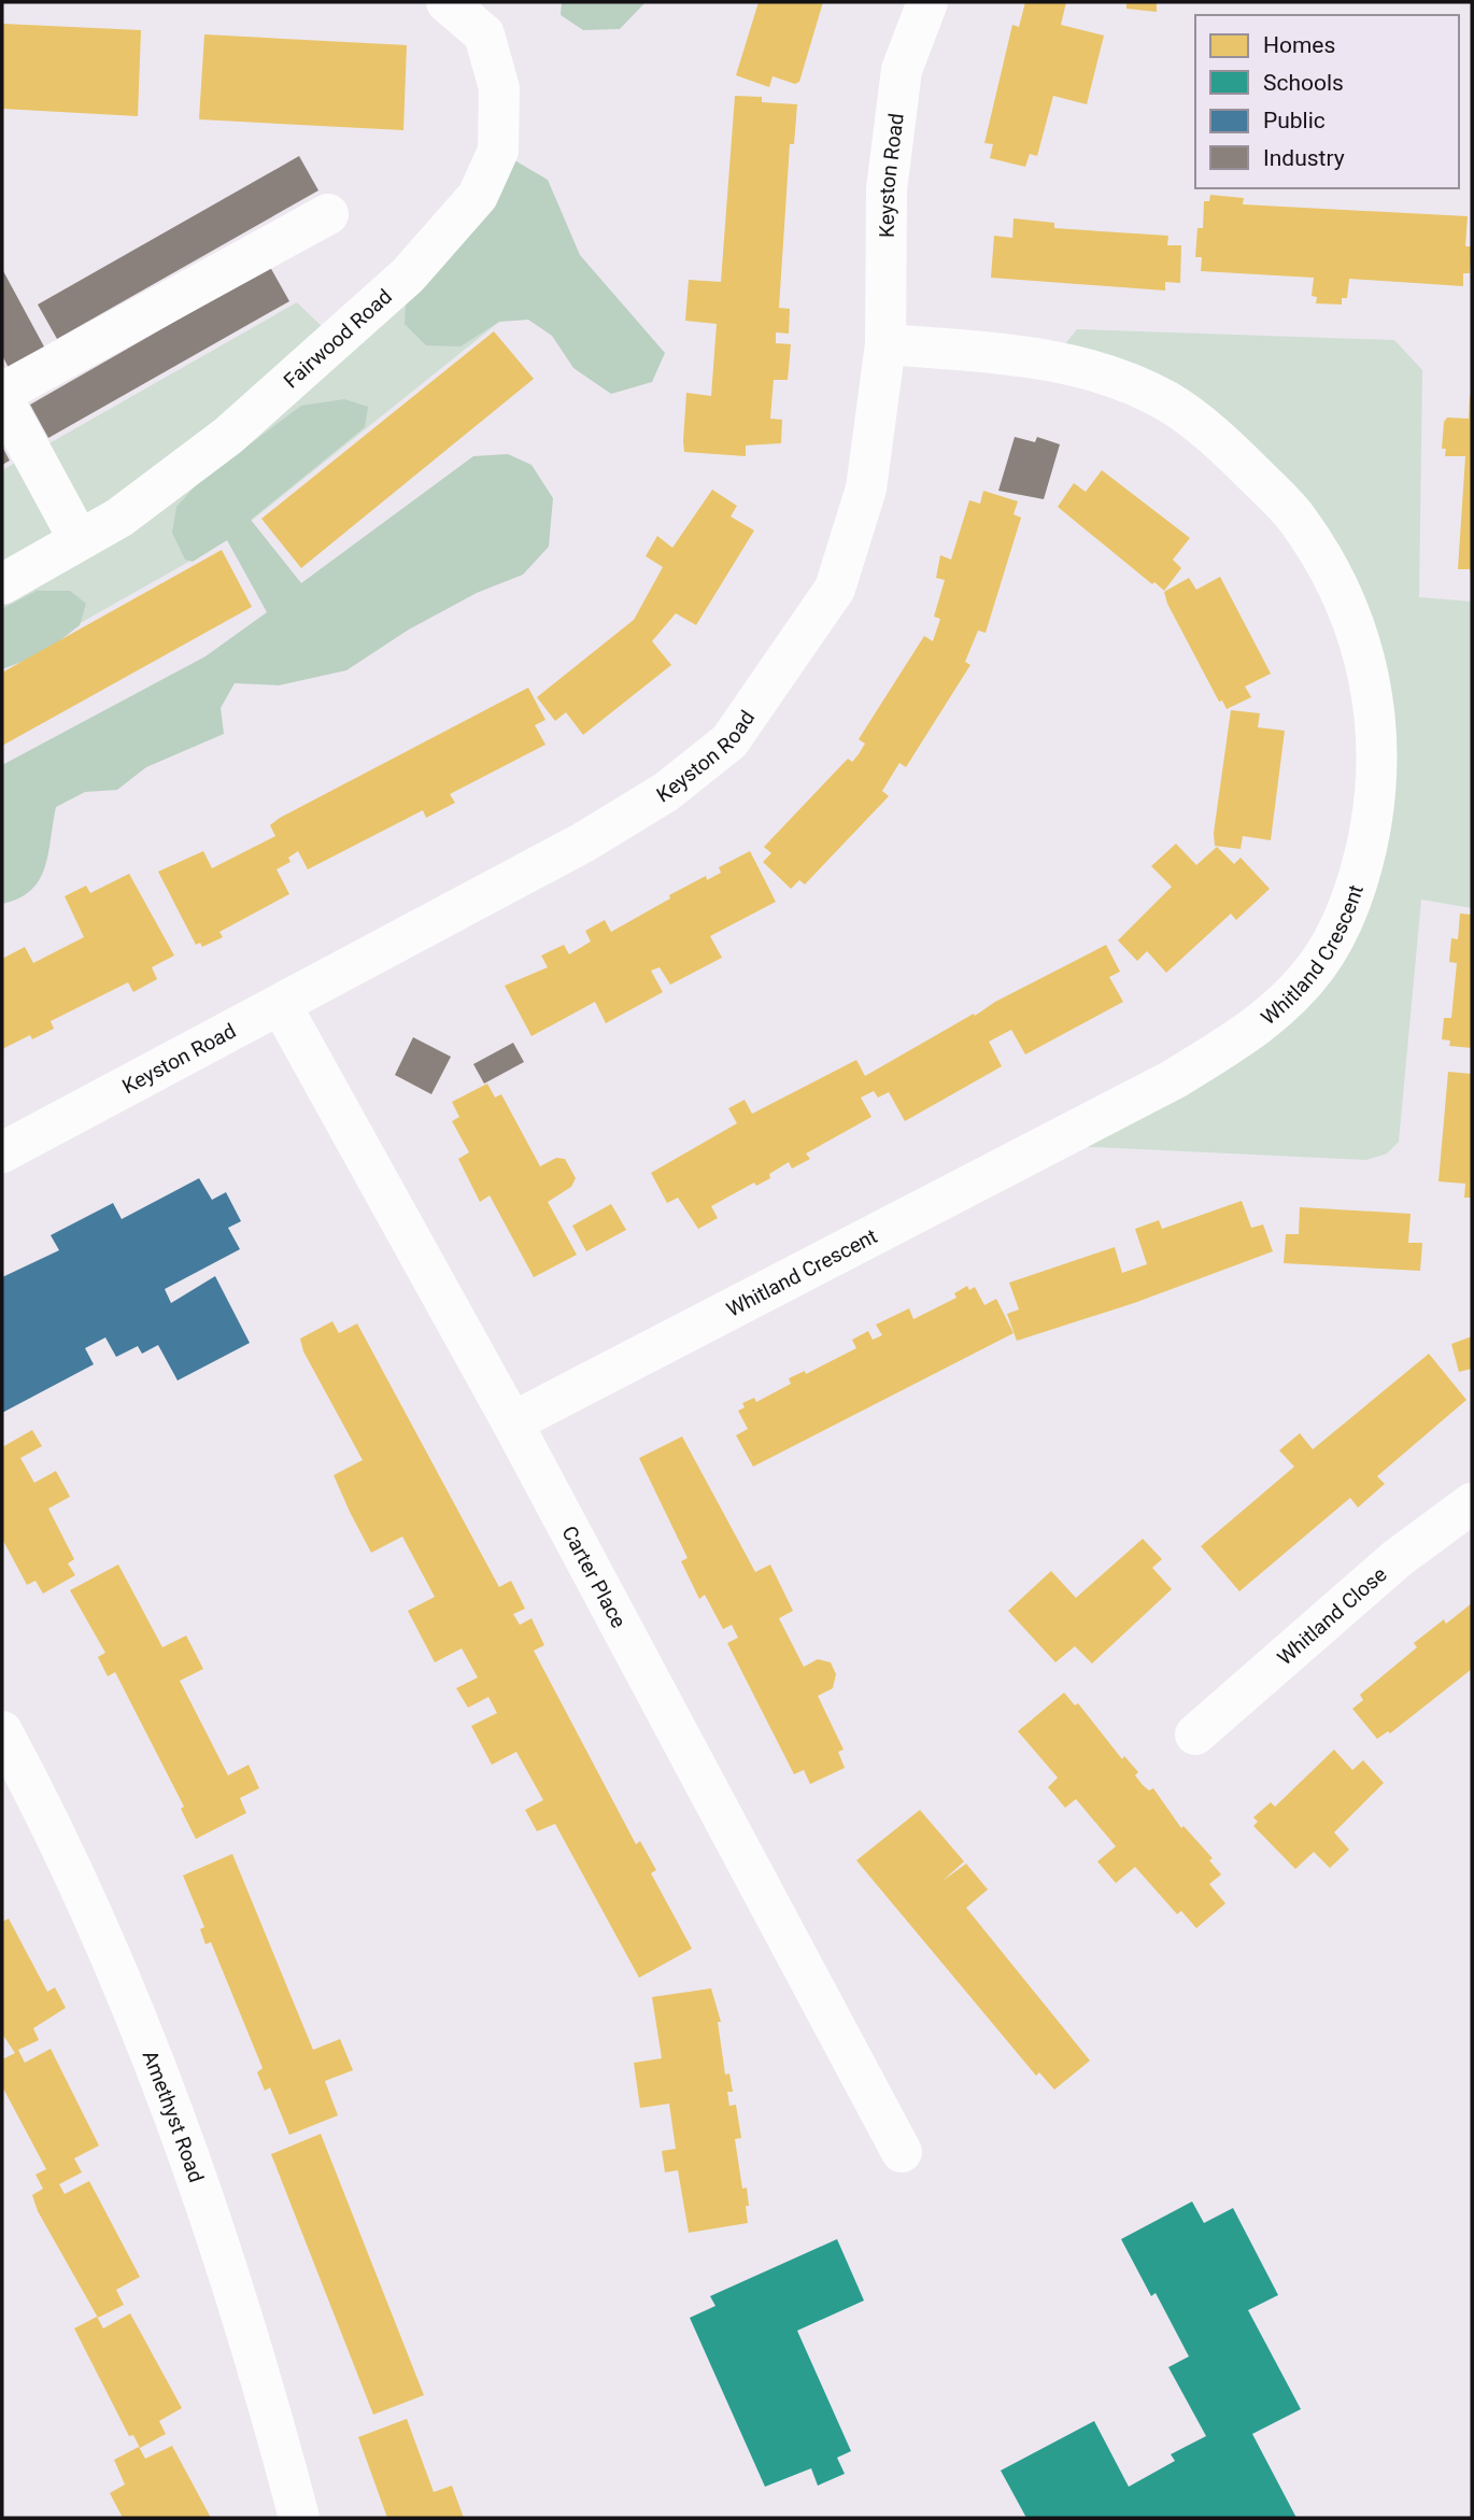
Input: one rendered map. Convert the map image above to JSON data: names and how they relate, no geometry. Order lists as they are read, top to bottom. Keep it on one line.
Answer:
{"streets":{"street":["Keyston Road","Fairwood Road","Whitland Crescent","Carter Place","Whitland Close","Amethyst Road"]},"crossings":[["Keyston Road","Whitland Crescent"],["Keyston Road","Carter Place"],["Whitland Crescent","Carter Place"]],"legend":["Homes","Schools","Public","Industry"]}
